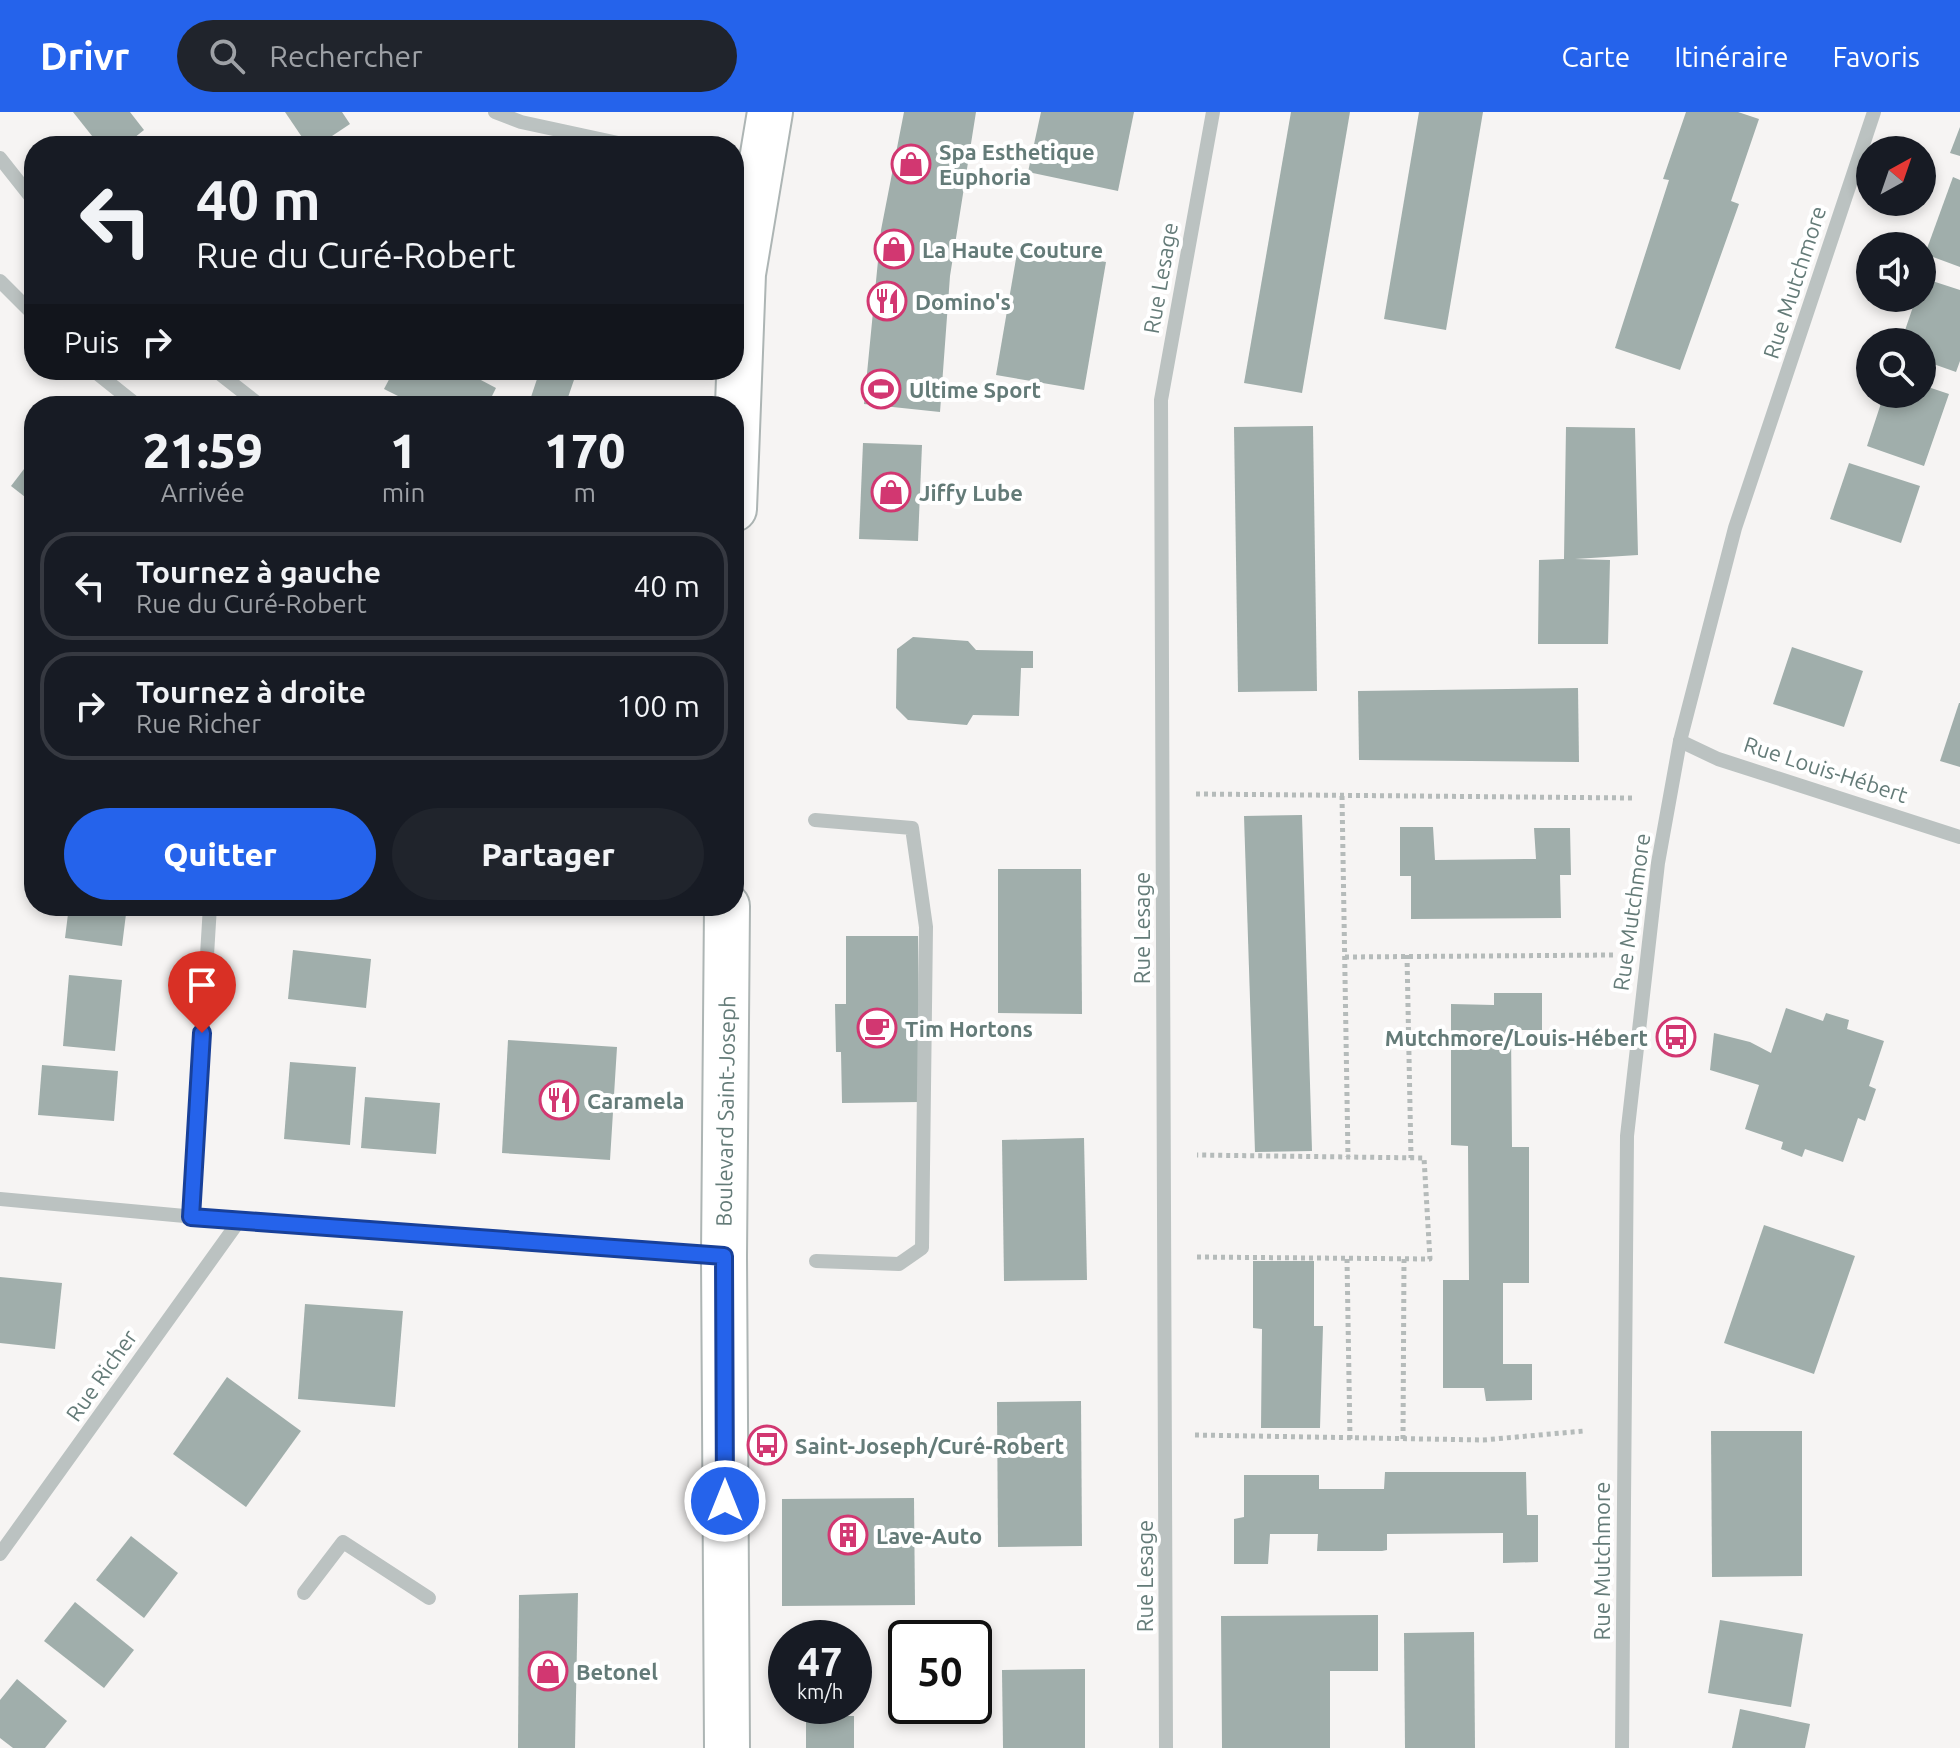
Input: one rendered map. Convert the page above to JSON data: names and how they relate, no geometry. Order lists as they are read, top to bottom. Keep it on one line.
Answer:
{"streets":{"main road":["Boulevard Saint-Joseph"],"street":["Rue Lesage","Rue Mutchmore","Rue Louis-Hébert","Rue Richer"]},"crossings":[["Rue Mutchmore","Rue Louis-Hébert"]],"places":{"shop":["Spa Esthetique Euphoria","La Haute Couture","Jiffy Lube","Betonel"],"restaurant":["Domino's","Caramela"],"sports":["Ultime Sport"],"cafe":["Tim Hortons"],"bus stop":["Mutchmore/Louis-Hébert","Saint-Joseph/Curé-Robert"],"building":["Lave-Auto"]},"north":"top right","page":{"header":"Drivr","search":"Rechercher","nav":["Carte","Itinéraire","Favoris"],"turn":["40 m","Rue du Curé-Robert"],"then":"Puis","eta":["21:59","Arrivée","1","min","170","m"],"list":[{"name":"Tournez à gauche","note":"Rue du Curé-Robert","value":"40 m"},{"name":"Tournez à droite","note":"Rue Richer","value":"100 m"}],"buttons":["Quitter","Partager"],"speed":"47 km/h","limit":"50"}}
